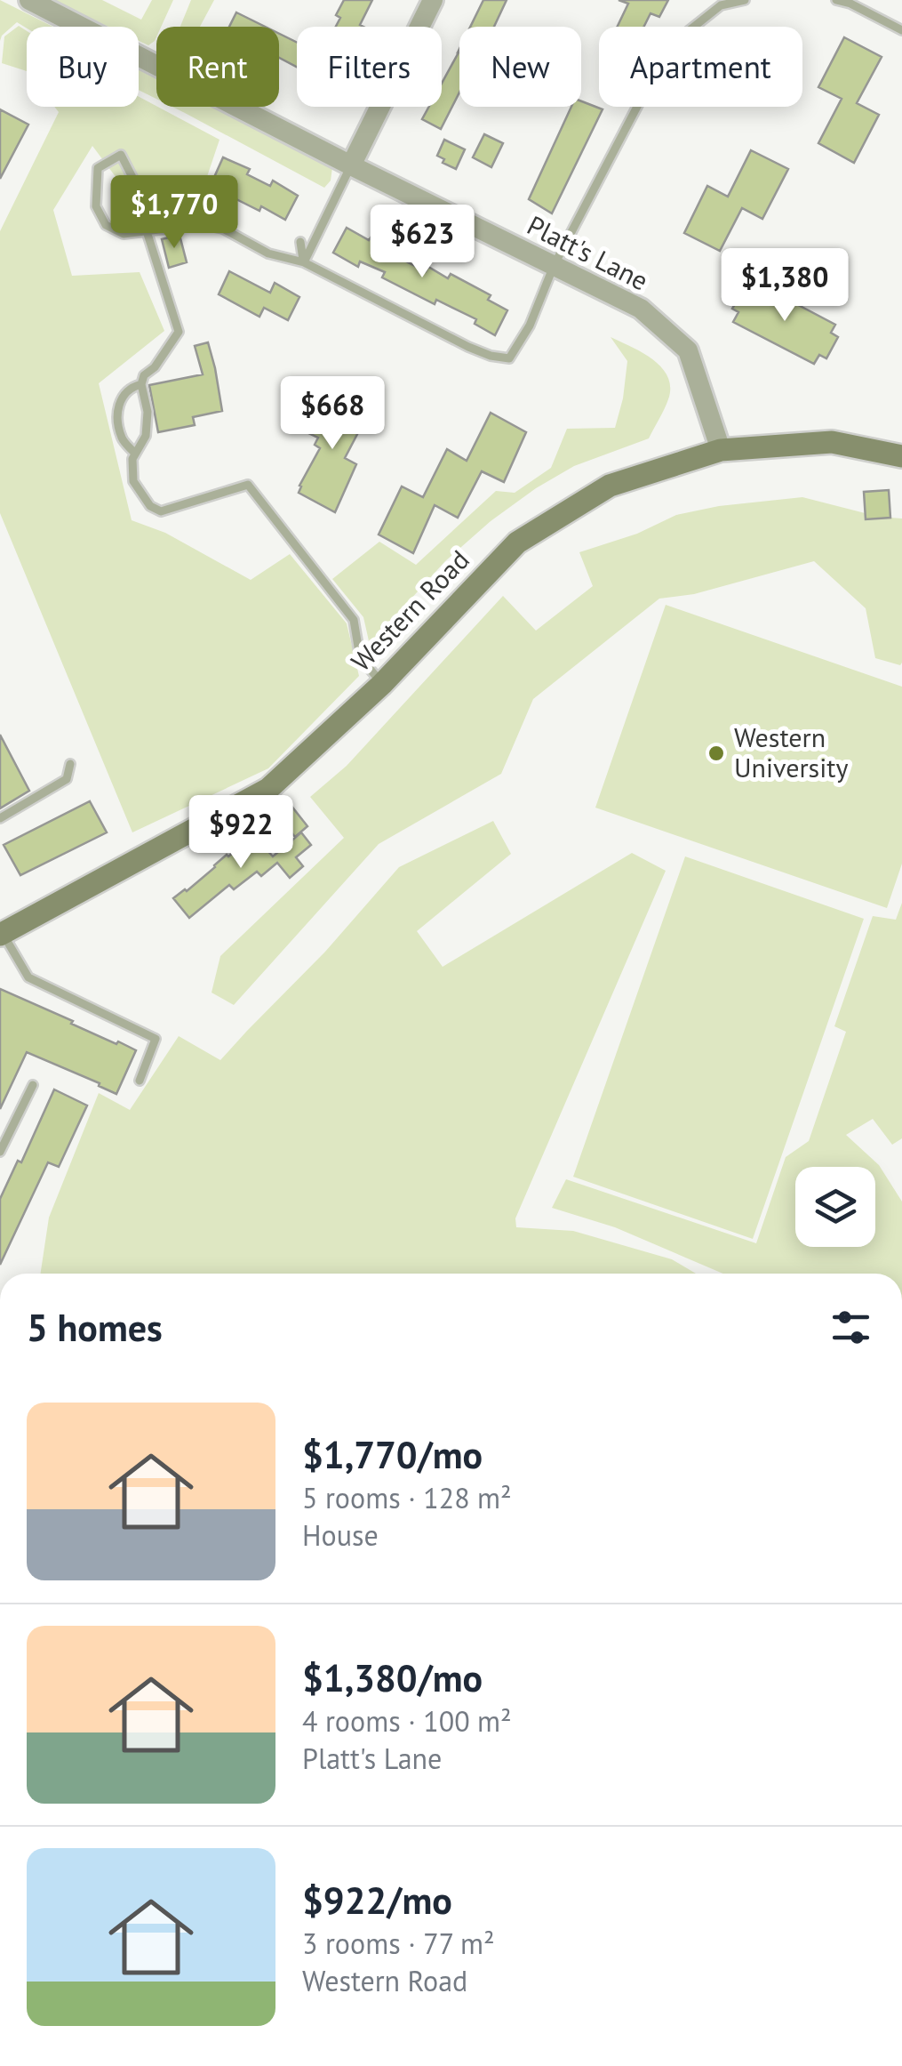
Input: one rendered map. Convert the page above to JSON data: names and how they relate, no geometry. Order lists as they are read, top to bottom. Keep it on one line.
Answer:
{"streets":{"main road":["Western Road"],"street":["Platt's Lane"]},"crossings":[["Platt's Lane","Western Road"]],"places":["Western University"],"page":{"chip":["Buy","Rent","Filters","New","Apartment"],"price":["$1,770","$623","$1,380","$668","$922"],"heading":"5 homes","list":[{"name":"$1,770/mo","note":"5 rooms · 128 m² · House"},{"name":"$1,380/mo","note":"4 rooms · 100 m² · Platt's Lane"},{"name":"$922/mo","note":"3 rooms · 77 m² · Western Road"}]}}
